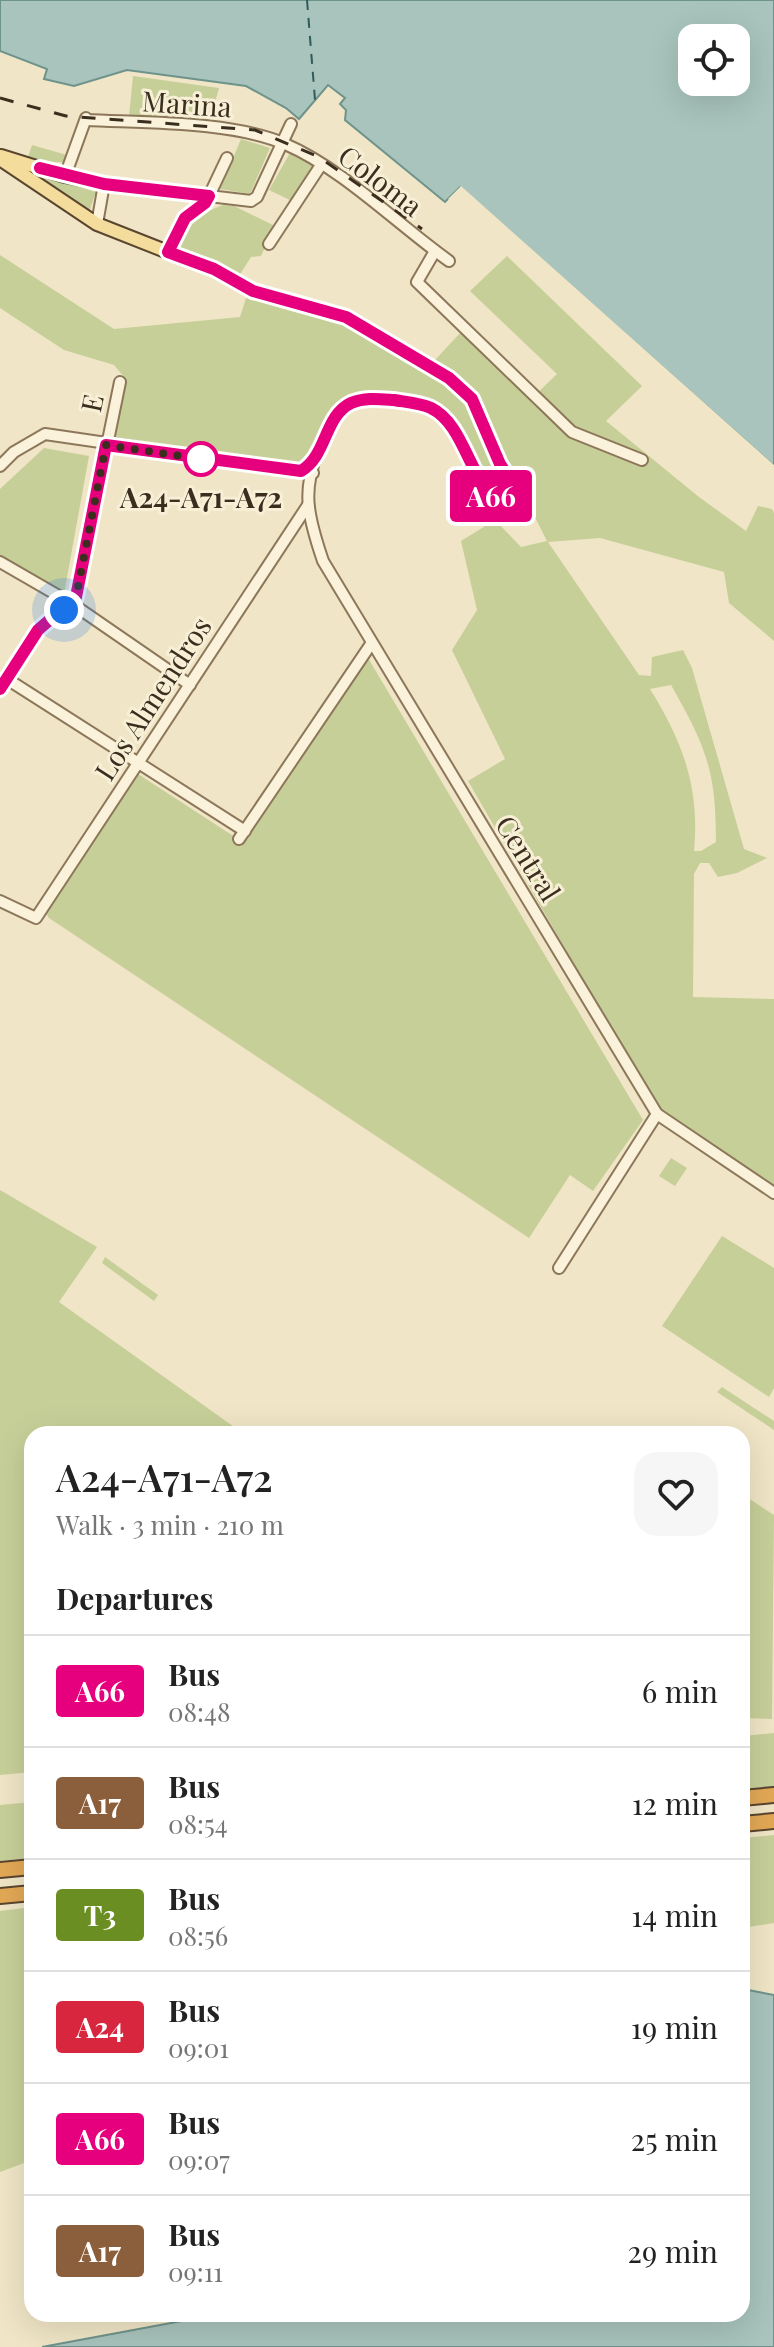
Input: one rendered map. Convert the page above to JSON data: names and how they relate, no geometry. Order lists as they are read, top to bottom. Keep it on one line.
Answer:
{"streets":{"street":["Marina","Coloma","E","Los Almendros","Central"]},"crossings":[["Marina","Coloma"],["Los Almendros","Central"]],"places":["A24-A71-A72"],"lines":["bus line A66"],"page":{"on_map":"A66","heading":[["A24-A71-A72","Walk · 3 min · 210 m"],"Departures"],"list":[{"mark":"A66","name":"Bus","note":"08:48","value":"6 min"},{"mark":"A17","name":"Bus","note":"08:54","value":"12 min"},{"mark":"T3","name":"Bus","note":"08:56","value":"14 min"},{"mark":"A24","name":"Bus","note":"09:01","value":"19 min"},{"mark":"A66","name":"Bus","note":"09:07","value":"25 min"},{"mark":"A17","name":"Bus","note":"09:11","value":"29 min"}]}}
